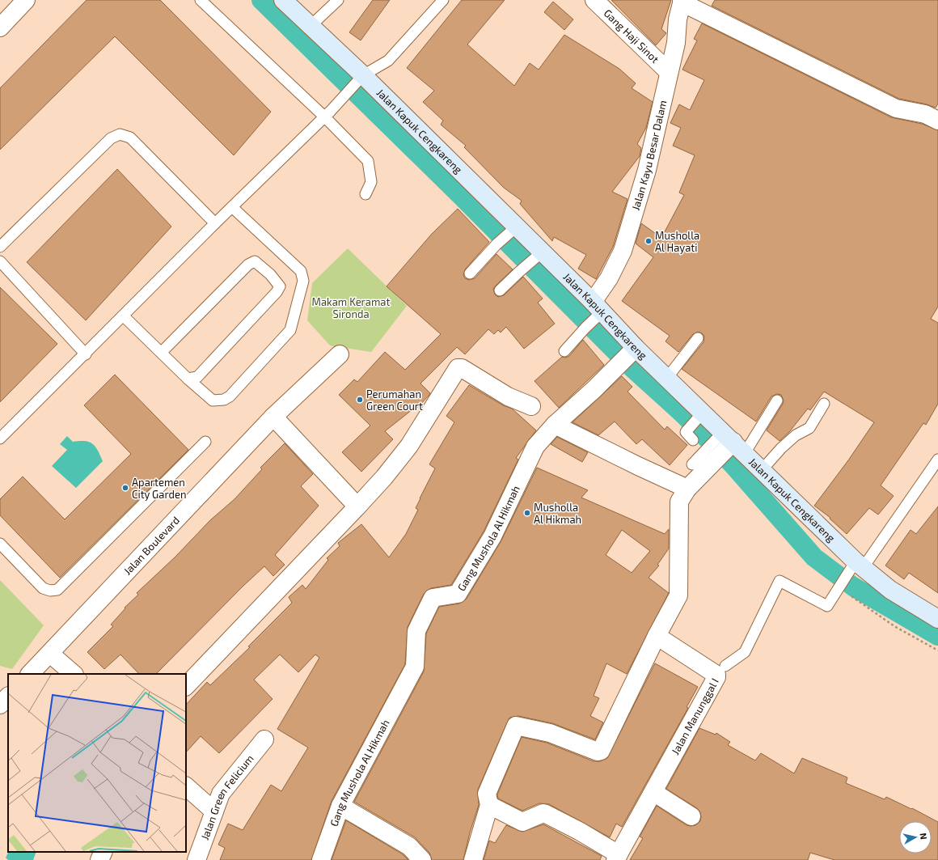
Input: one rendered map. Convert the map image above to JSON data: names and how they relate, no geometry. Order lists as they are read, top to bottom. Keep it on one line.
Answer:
{"streets":{"street":["Gang Haji Sinot","Jalan Kapuk Cengkareng","Jalan Kayu Besar Dalam","Gang Mushola Al Hikmah","Jalan Boulevard","Jalan Manunggal I","Jalan Green Felicium"]},"crossings":[["Gang Haji Sinot","Jalan Kayu Besar Dalam"],["Jalan Kapuk Cengkareng","Jalan Kayu Besar Dalam"]],"parks":["Makam Keramat Sironda"],"places":["Musholla Al Hayati","Perumahan Green Court","Apartemen City Garden","Musholla Al Hikmah"],"north":"right"}
